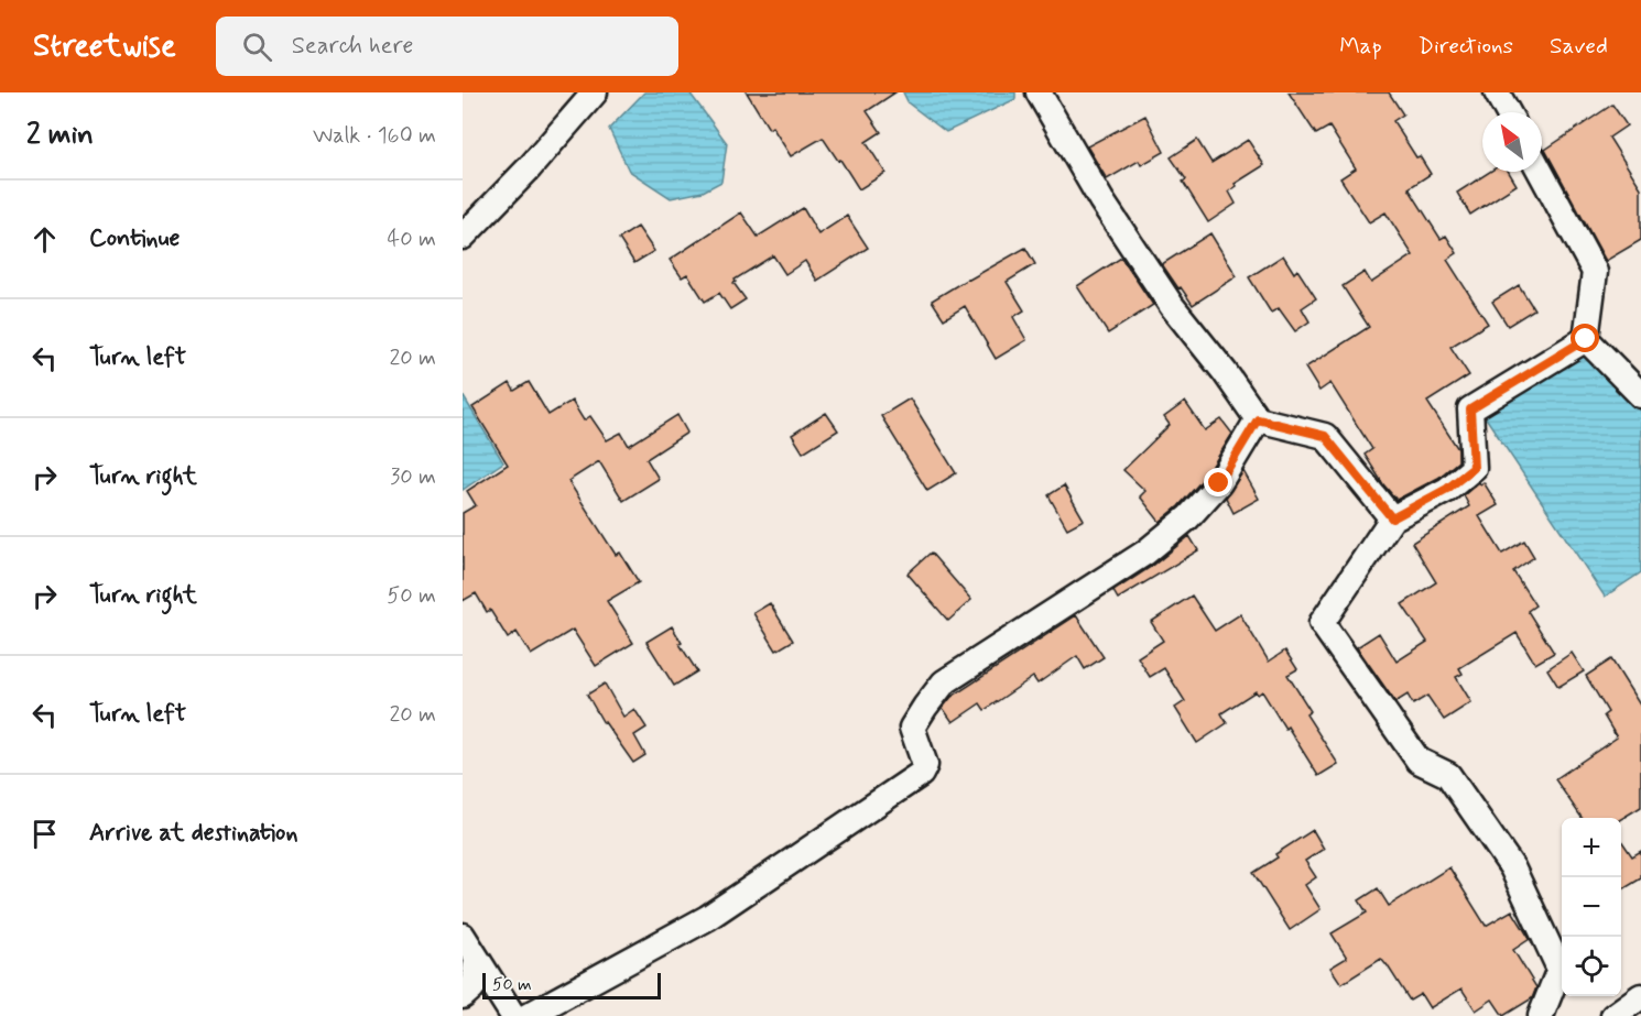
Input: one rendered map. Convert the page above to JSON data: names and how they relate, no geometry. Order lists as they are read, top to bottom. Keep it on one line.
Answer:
{"scale_bar":"50 m","north":"top left","page":{"header":"Streetwise","search":"Search here","nav":["Map","Directions","Saved"],"heading":["2 min","Walk · 160 m"],"list":[["Continue","40 m"],["Turn left","20 m"],["Turn right","30 m"],["Turn right","50 m"],["Turn left","20 m"],"Arrive at destination"],"map_buttons":["+","−"],"scale":"50 m"}}
